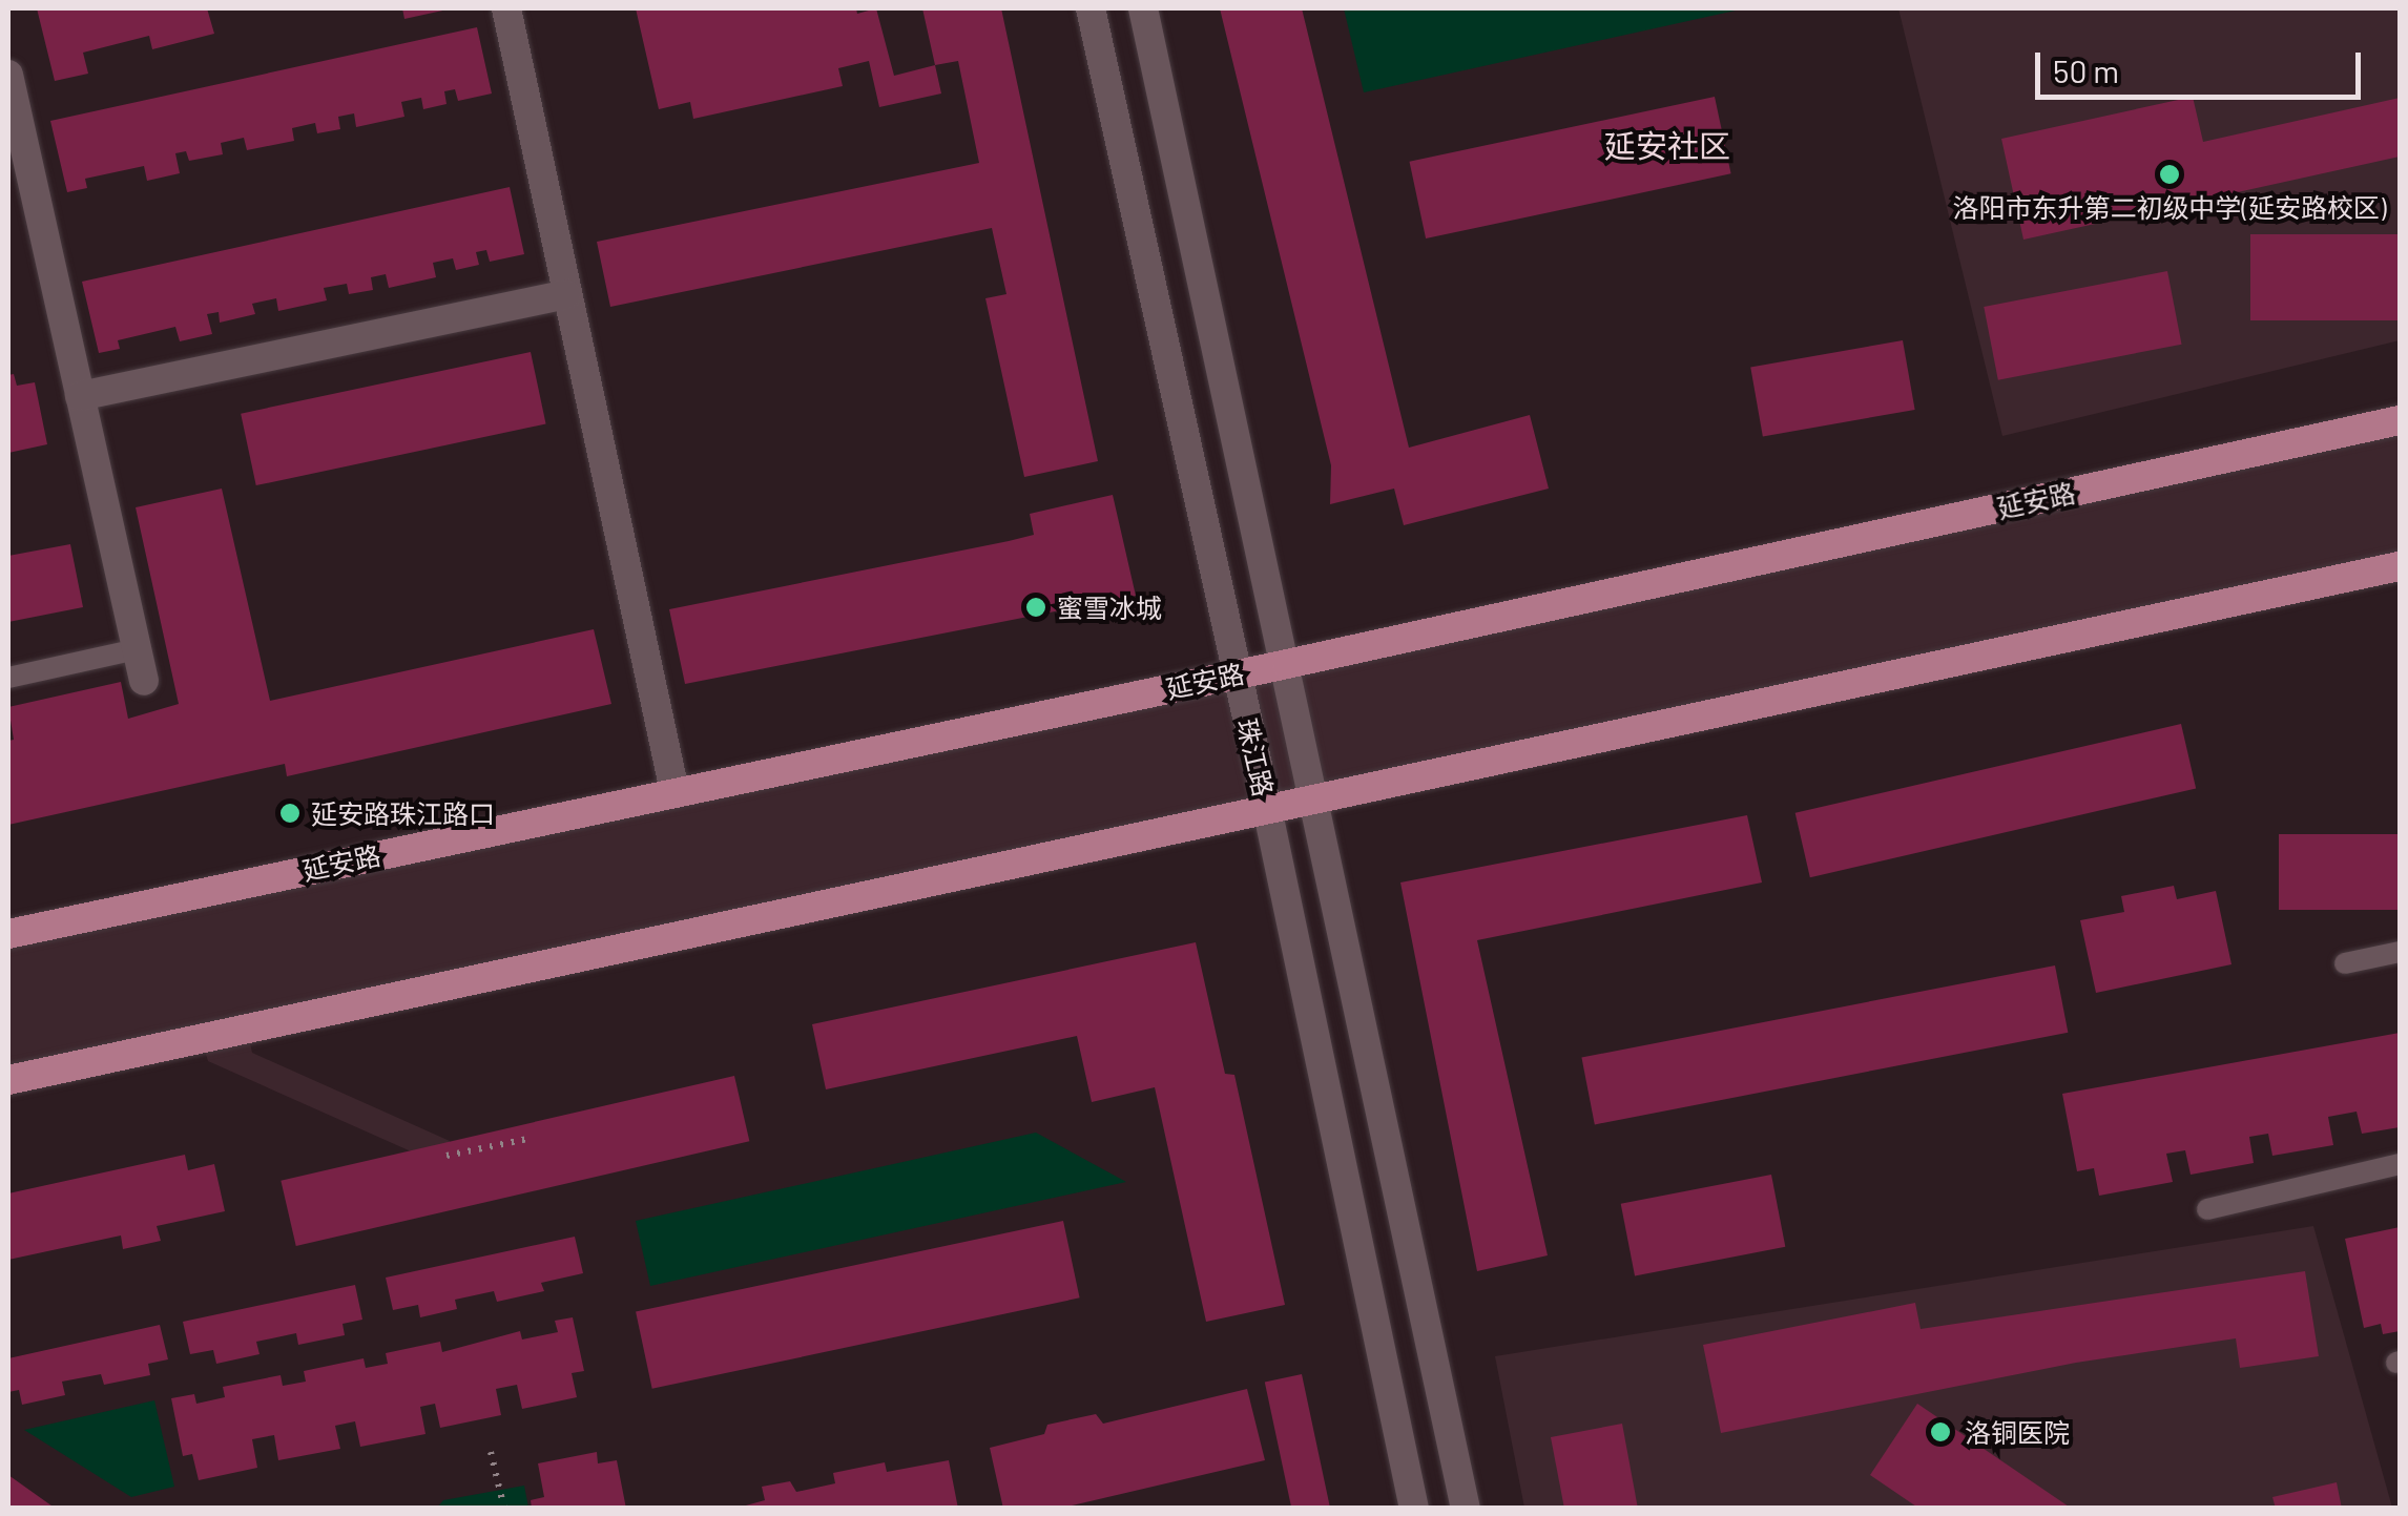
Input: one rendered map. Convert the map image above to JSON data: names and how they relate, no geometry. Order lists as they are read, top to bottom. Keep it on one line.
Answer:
{"streets":{"main road":["延安路","珠江路"]},"crossings":[["延安路","珠江路"]],"districts":["延安社区"],"places":["洛阳市东升第二初级中学(延安路校区)","蜜雪冰城","延安路珠江路口","洛铜医院"],"scale_bar":"50 m"}
